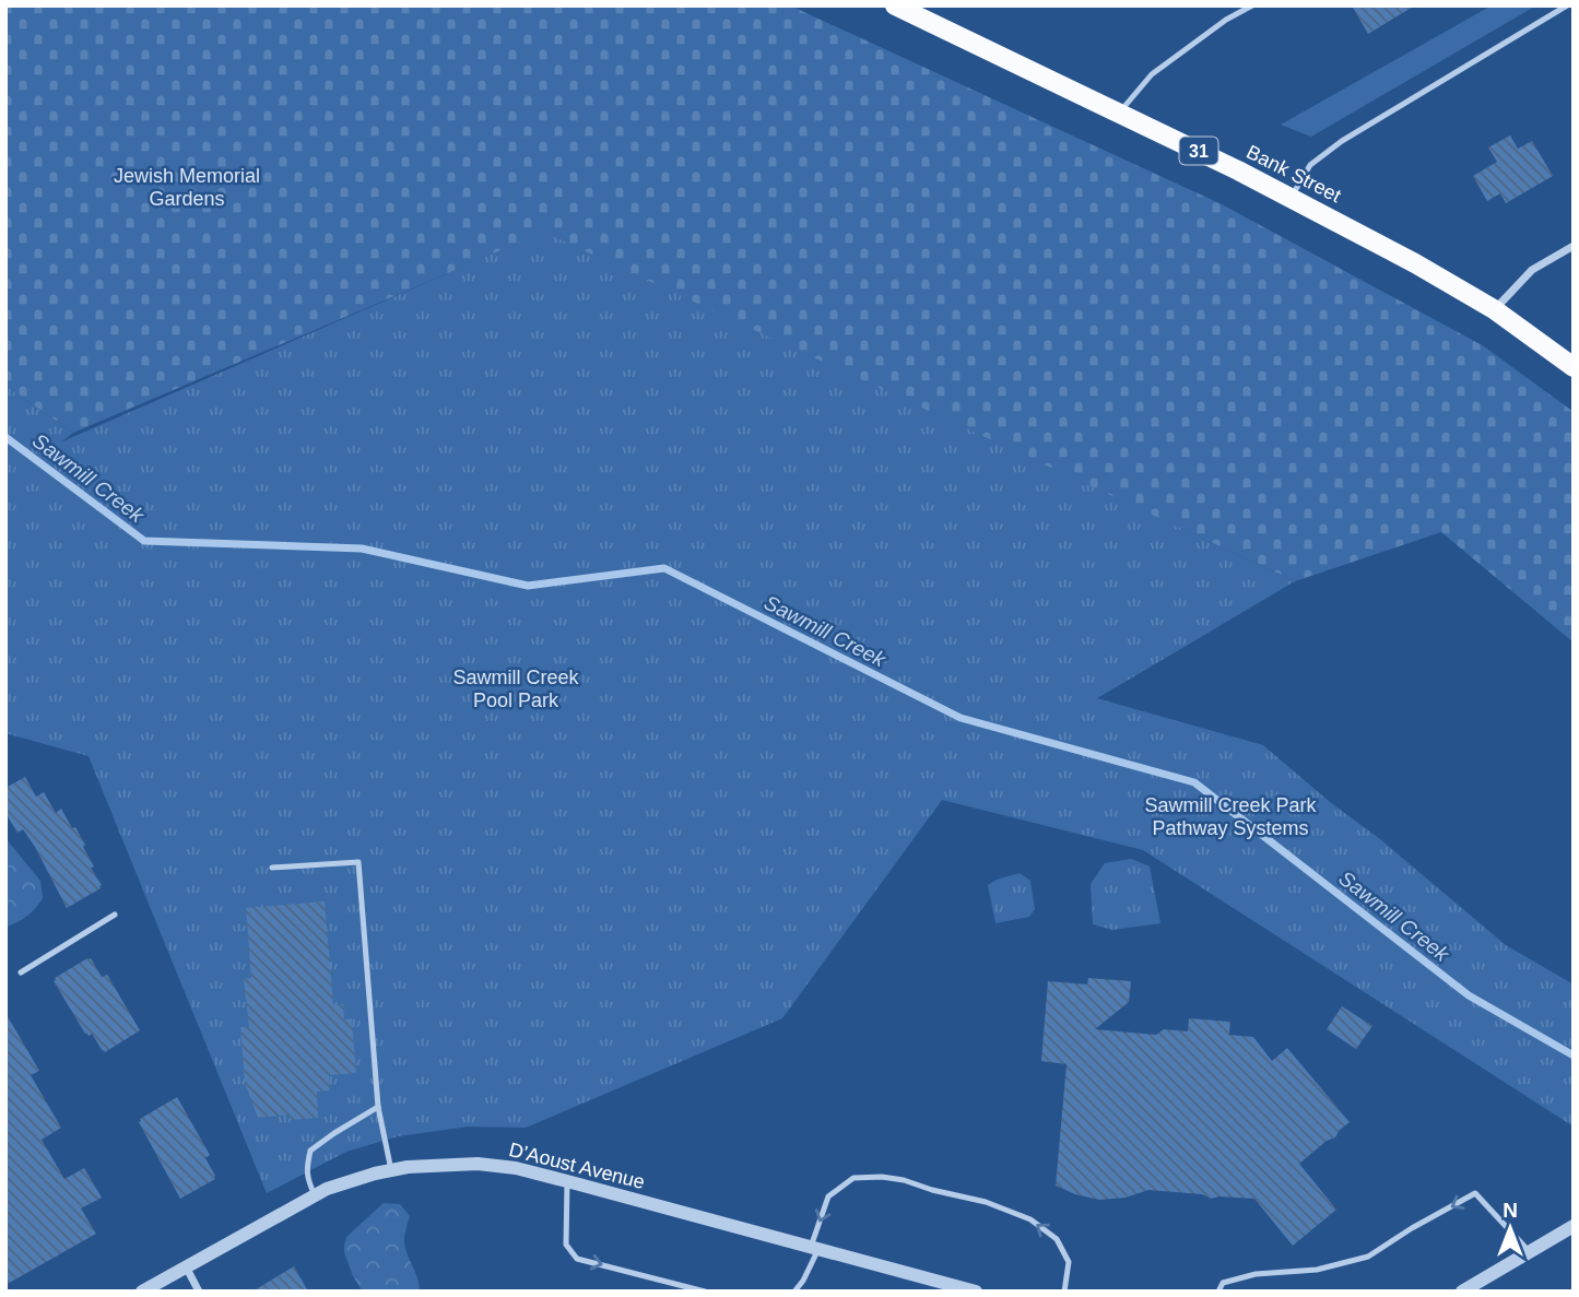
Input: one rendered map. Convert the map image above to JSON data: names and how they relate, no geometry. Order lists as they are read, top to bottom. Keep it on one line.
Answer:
{"streets":{"main road":["31","Bank Street"],"street":["D'Aoust Avenue"]},"water":["Sawmill Creek"],"parks":["Jewish Memorial Gardens","Sawmill Creek Pool Park","Sawmill Creek Park Pathway Systems"],"north":"top"}
